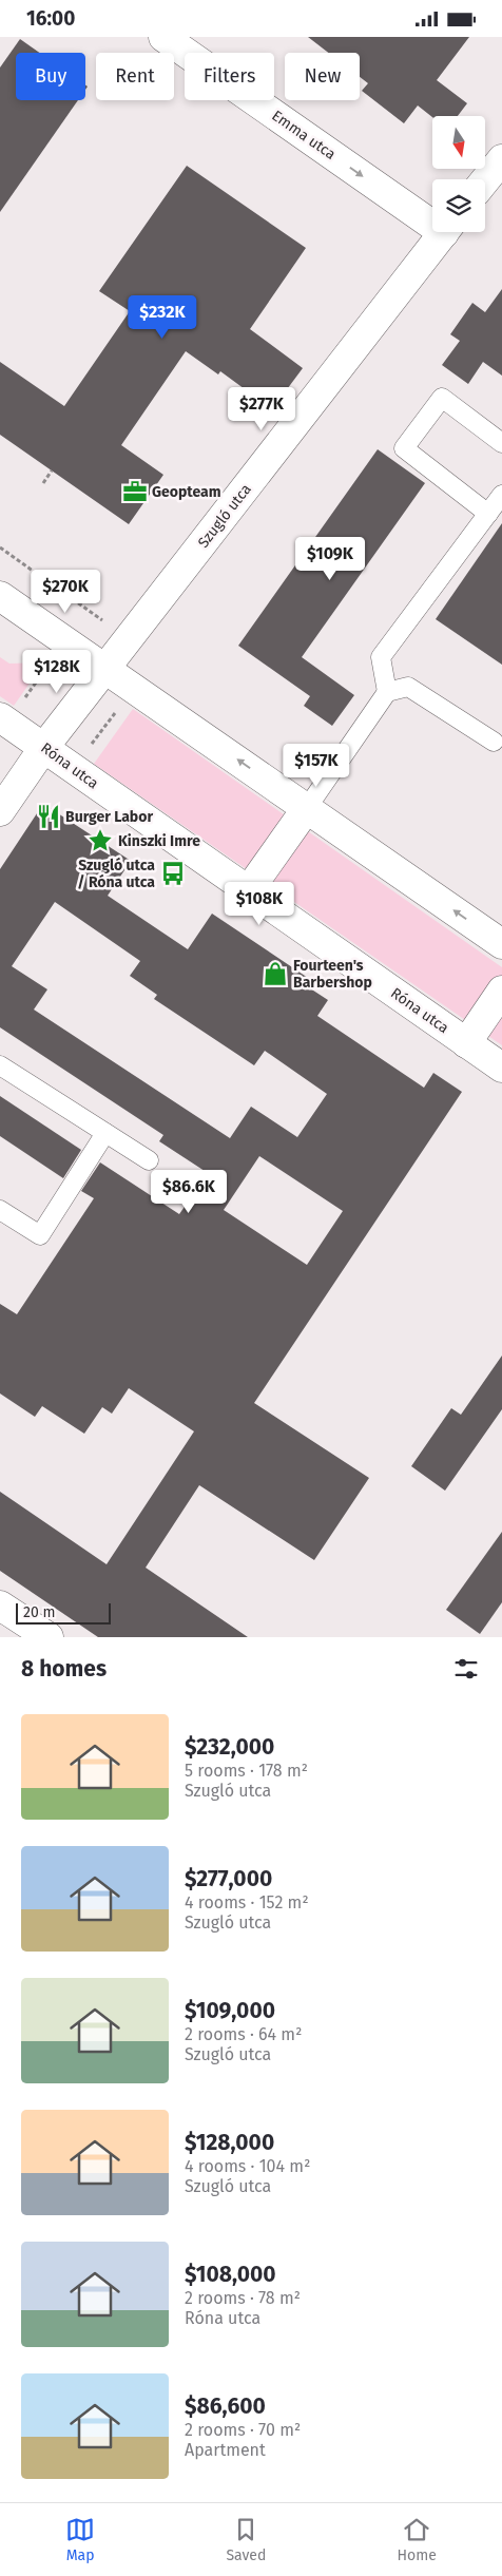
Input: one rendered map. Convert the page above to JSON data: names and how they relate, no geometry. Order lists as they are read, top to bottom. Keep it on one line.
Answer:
{"streets":{"street":["Emma utca","Szugló utca","Róna utca"]},"crossings":[["Szugló utca","Róna utca"]],"one_way":["Emma utca"],"places":{"office":["Geopteam"],"restaurant":["Burger Labor"],"place":["Kinszki Imre"],"bus stop":["Szugló utca / Róna utca"],"shop":["Fourteen's Barbershop"]},"scale_bar":"20 m","north":"bottom","page":{"status":"16:00","chip":["Buy","Rent","Filters","New"],"price":["$232K","$277K","$109K","$270K","$128K","$157K","$108K","$86.6K"],"scale":"20 m","heading":"8 homes","list":[{"name":"$232,000","note":"5 rooms · 178 m² · Szugló utca"},{"name":"$277,000","note":"4 rooms · 152 m² · Szugló utca"},{"name":"$109,000","note":"2 rooms · 64 m² · Szugló utca"},{"name":"$128,000","note":"4 rooms · 104 m² · Szugló utca"},{"name":"$108,000","note":"2 rooms · 78 m² · Róna utca"},{"name":"$86,600","note":"2 rooms · 70 m² · Apartment"}],"tabs":["Map","Saved","Home"]}}
